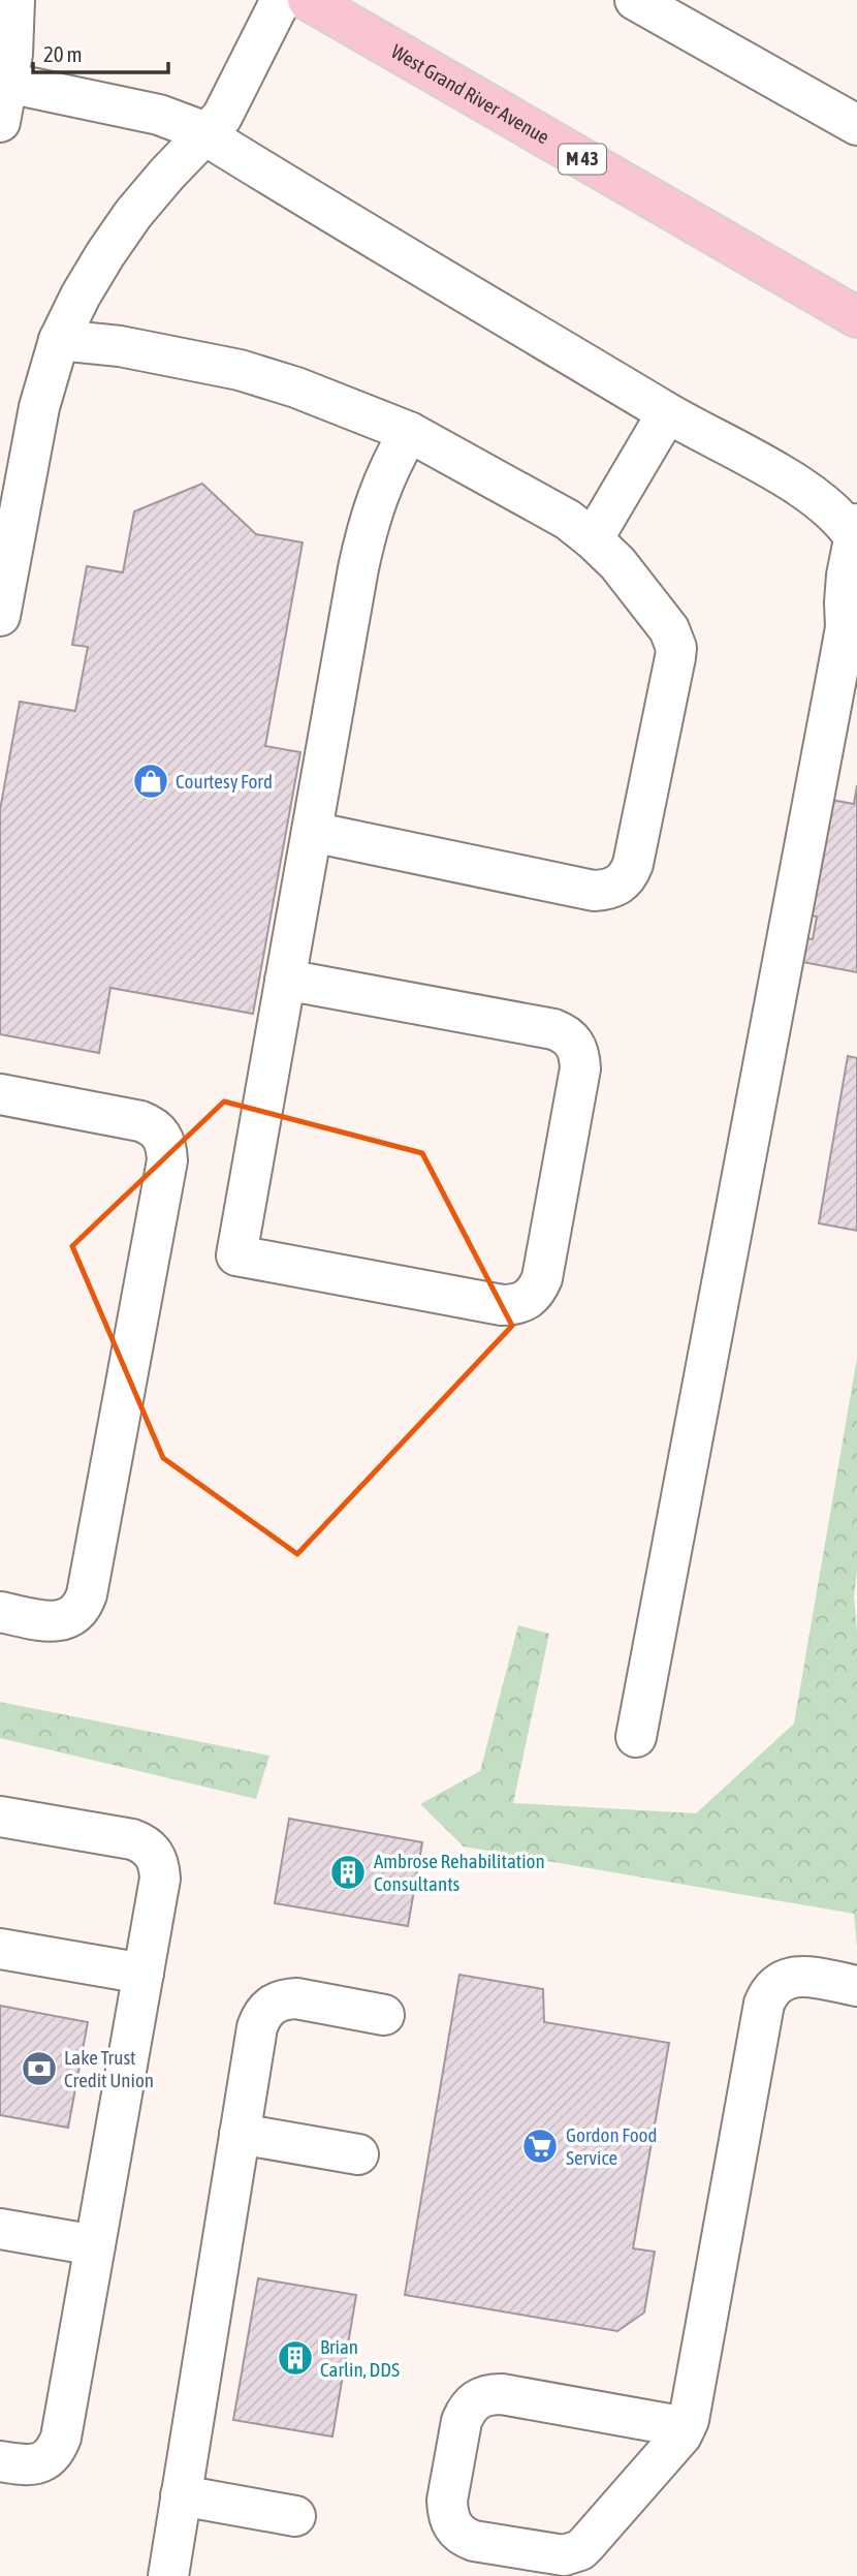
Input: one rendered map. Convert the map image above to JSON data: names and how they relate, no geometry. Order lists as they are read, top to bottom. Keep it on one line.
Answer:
{"streets":{"main road":["West Grand River Avenue","M 43"]},"places":{"shop":["Courtesy Ford"],"building":["Ambrose Rehabilitation Consultants","Brian Carlin, DDS"],"bank":["Lake Trust Credit Union"],"supermarket":["Gordon Food Service"]},"scale_bar":"20 m"}
